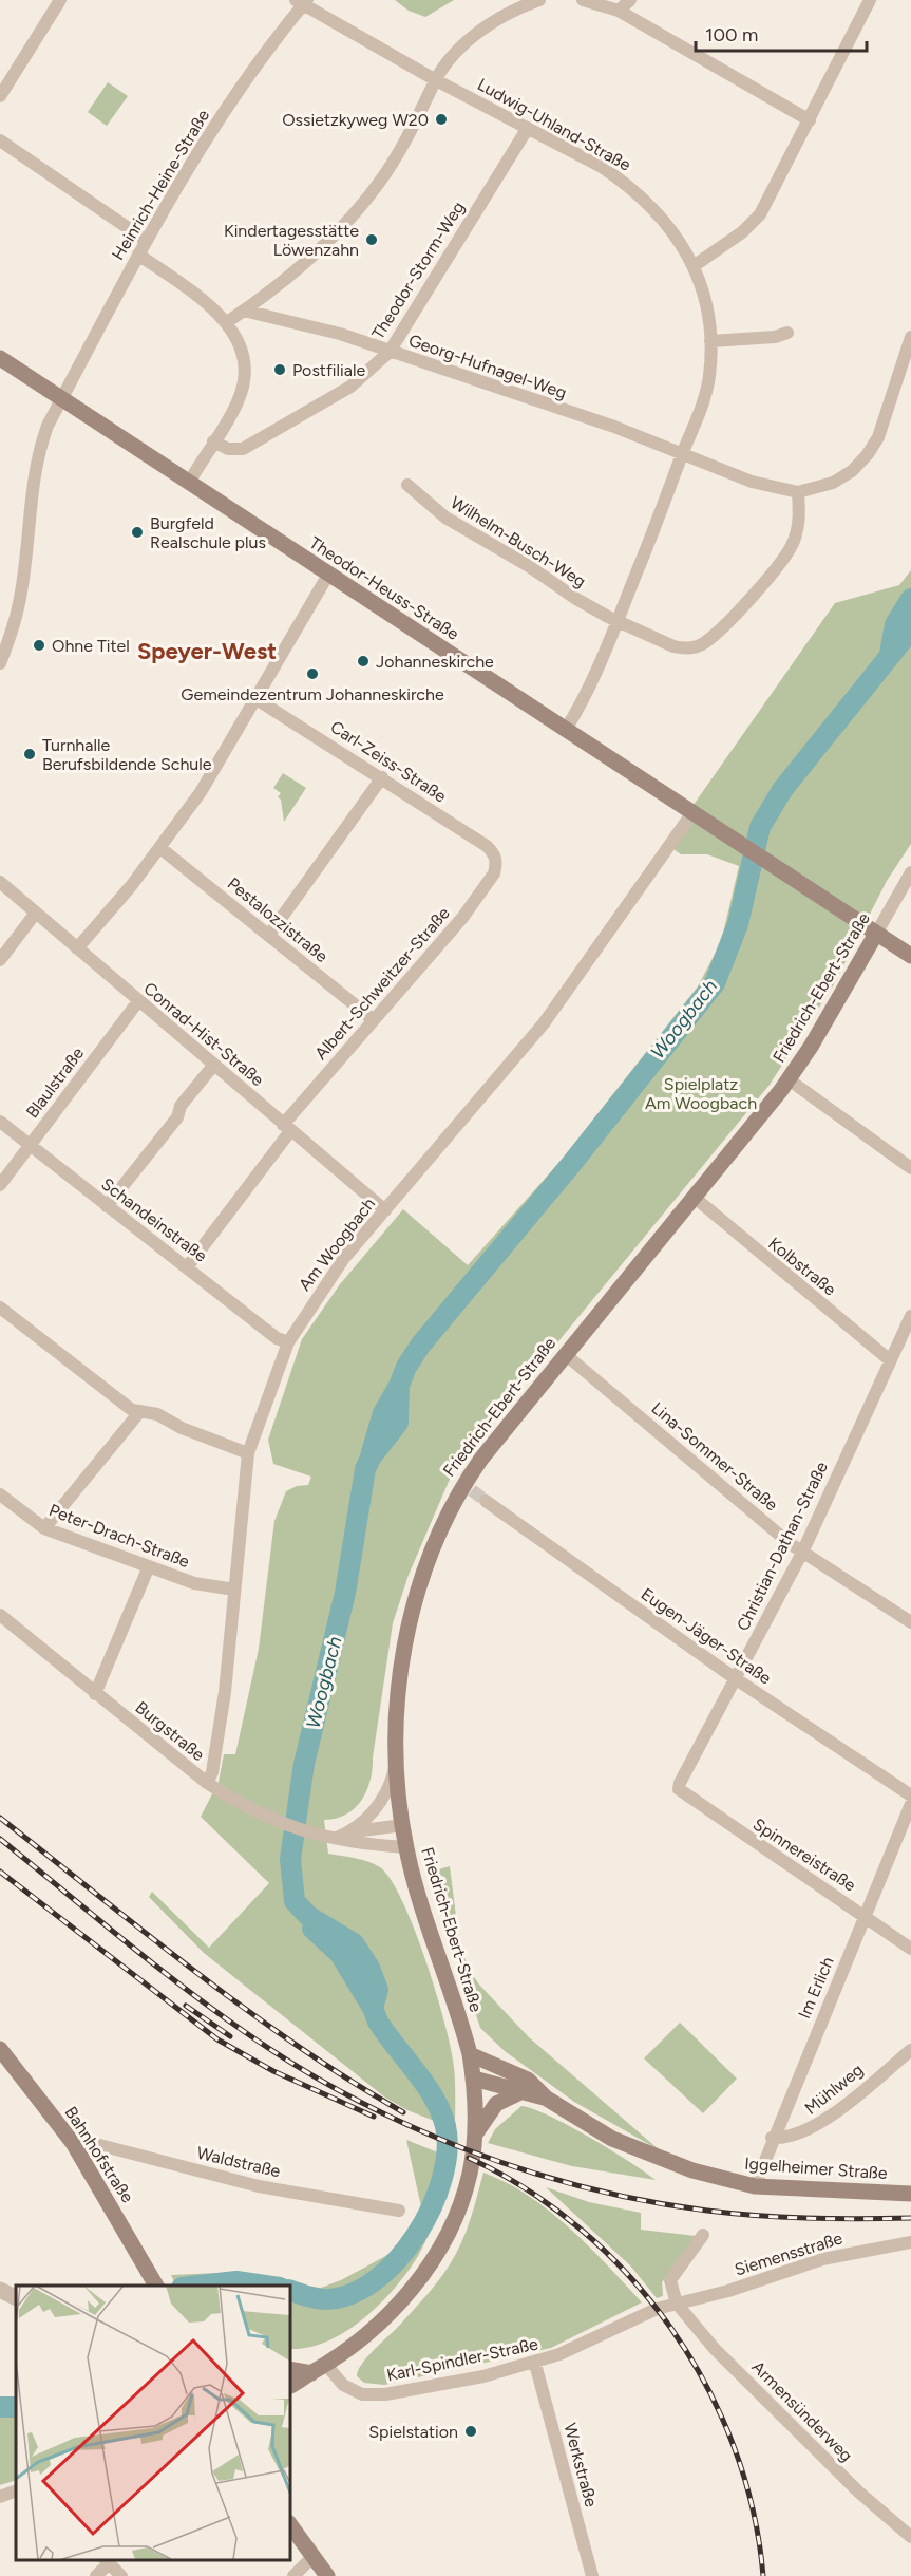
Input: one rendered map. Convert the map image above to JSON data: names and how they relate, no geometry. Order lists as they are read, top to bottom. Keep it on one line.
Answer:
{"streets":{"main road":["Theodor-Heuss-Straße","Friedrich-Ebert-Straße","Bahnhofstraße","Iggelheimer Straße"],"street":["Ludwig-Uhland-Straße","Heinrich-Heine-Straße","Theodor-Storm-Weg","Georg-Hufnagel-Weg","Wilhelm-Busch-Weg","Carl-Zeiss-Straße","Pestalozzistraße","Albert-Schweitzer-Straße","Conrad-Hist-Straße","Blaulstraße","Schandeinstraße","Am Woogbach","Kolbstraße","Lina-Sommer-Straße","Peter-Drach-Straße","Christian-Dathan-Straße","Eugen-Jäger-Straße","Burgstraße","Spinnereistraße","Im Erlich","Mühlweg","Waldstraße","Siemensstraße","Karl-Spindler-Straße","Armensünderweg","Werkstraße"]},"crossings":[["Ludwig-Uhland-Straße","Heinrich-Heine-Straße"],["Ludwig-Uhland-Straße","Theodor-Storm-Weg"],["Ludwig-Uhland-Straße","Georg-Hufnagel-Weg"],["Ludwig-Uhland-Straße","Wilhelm-Busch-Weg"],["Ludwig-Uhland-Straße","Theodor-Heuss-Straße"],["Heinrich-Heine-Straße","Theodor-Heuss-Straße"],["Theodor-Storm-Weg","Georg-Hufnagel-Weg"],["Georg-Hufnagel-Weg","Wilhelm-Busch-Weg"],["Theodor-Heuss-Straße","Friedrich-Ebert-Straße"],["Theodor-Heuss-Straße","Am Woogbach"],["Carl-Zeiss-Straße","Albert-Schweitzer-Straße"],["Pestalozzistraße","Albert-Schweitzer-Straße"],["Albert-Schweitzer-Straße","Conrad-Hist-Straße"],["Albert-Schweitzer-Straße","Schandeinstraße"],["Friedrich-Ebert-Straße","Kolbstraße"],["Friedrich-Ebert-Straße","Lina-Sommer-Straße"],["Friedrich-Ebert-Straße","Burgstraße"],["Friedrich-Ebert-Straße","Iggelheimer Straße"],["Friedrich-Ebert-Straße","Karl-Spindler-Straße"],["Conrad-Hist-Straße","Blaulstraße"],["Conrad-Hist-Straße","Am Woogbach"],["Blaulstraße","Schandeinstraße"],["Schandeinstraße","Am Woogbach"],["Am Woogbach","Peter-Drach-Straße"],["Am Woogbach","Burgstraße"],["Kolbstraße","Christian-Dathan-Straße"],["Lina-Sommer-Straße","Christian-Dathan-Straße"],["Christian-Dathan-Straße","Eugen-Jäger-Straße"],["Christian-Dathan-Straße","Spinnereistraße"],["Spinnereistraße","Im Erlich"],["Im Erlich","Mühlweg"],["Im Erlich","Iggelheimer Straße"],["Bahnhofstraße","Waldstraße"],["Siemensstraße","Karl-Spindler-Straße"],["Siemensstraße","Armensünderweg"],["Karl-Spindler-Straße","Armensünderweg"],["Karl-Spindler-Straße","Werkstraße"]],"districts":["Speyer-West"],"water":["Woogbach"],"parks":["Spielplatz Am Woogbach"],"places":["Ossietzkyweg W20","Kindertagesstätte Löwenzahn","Postfiliale","Burgfeld Realschule plus","Ohne Titel","Johanneskirche","Gemeindezentrum Johanneskirche","Turnhalle Berufsbildende Schule","Spielstation"],"scale_bar":"100 m"}
